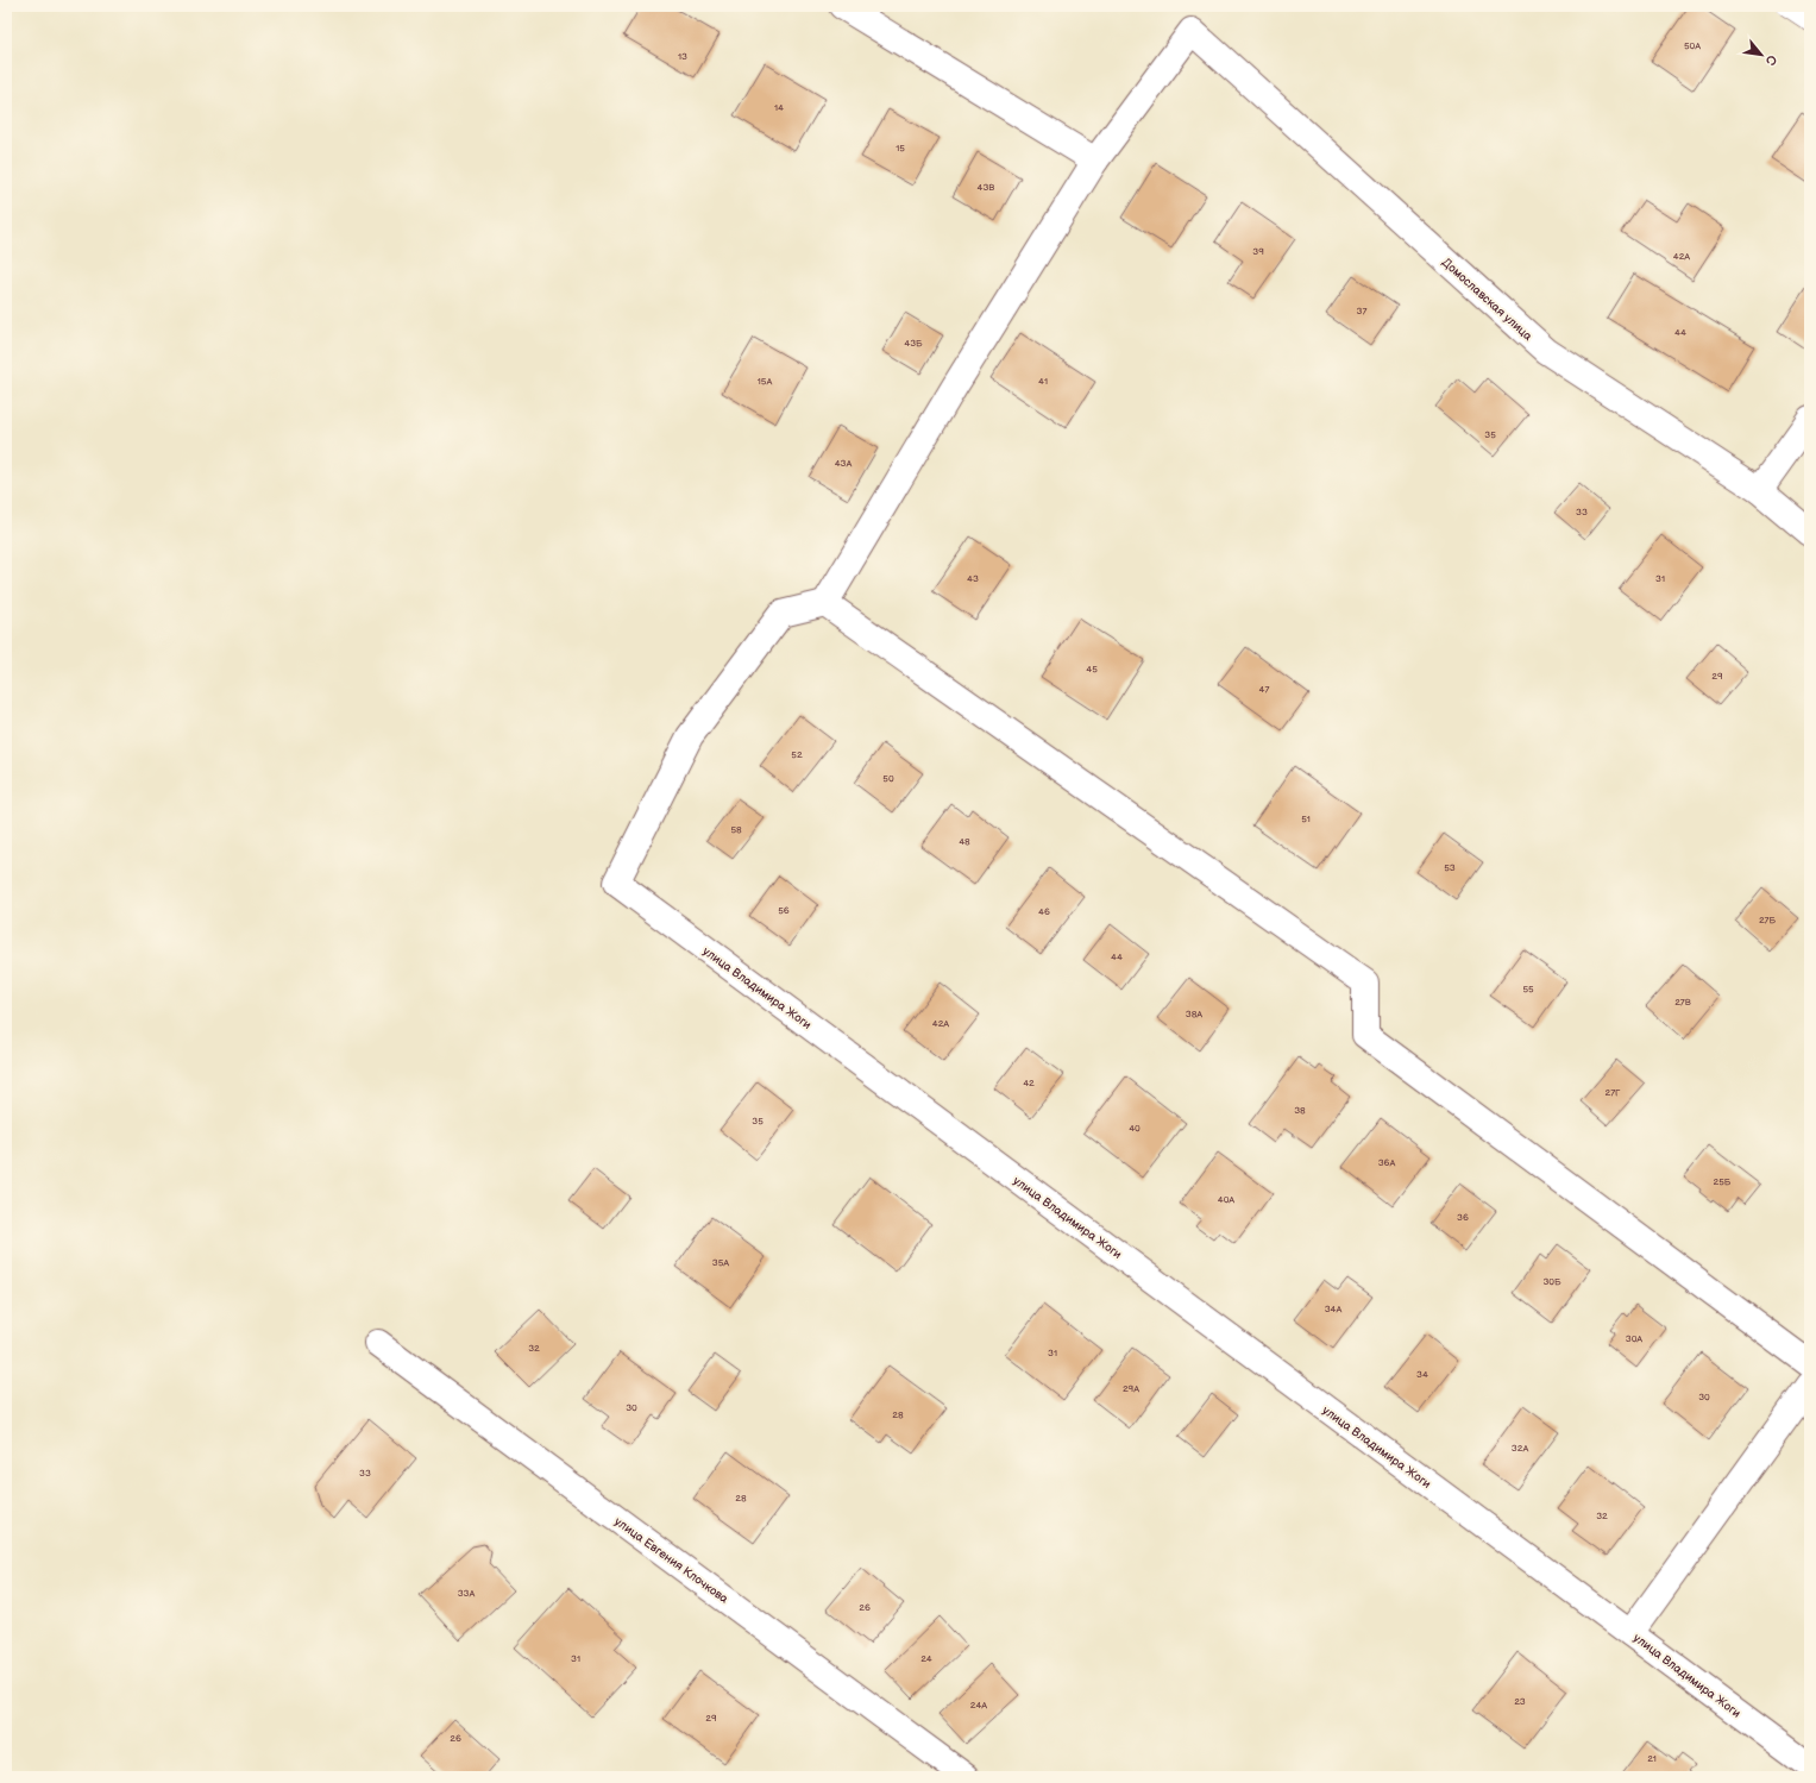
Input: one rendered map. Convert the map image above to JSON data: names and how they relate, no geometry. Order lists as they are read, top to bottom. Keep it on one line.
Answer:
{"streets":{"street":["Домославская улица","улица Владимира Жоги","улица Евгения Клочкова"]},"house_numbers":["50А","13","14","15","43В","39","42А","37","44","43Б","15А","41","35","43А","33","43","31","45","29","47","52","50","51","58","48","53","56","46","27Б","44","55","27В","38А","42А","42","27Г","38","35","40","36А","25Б","40А","36","35А","30Б","34А","30А","32","31","34","29А","30","30","28","32А","33","28","32","33А","26","31","24","23","24А","29","26","21"],"north":"bottom right"}
